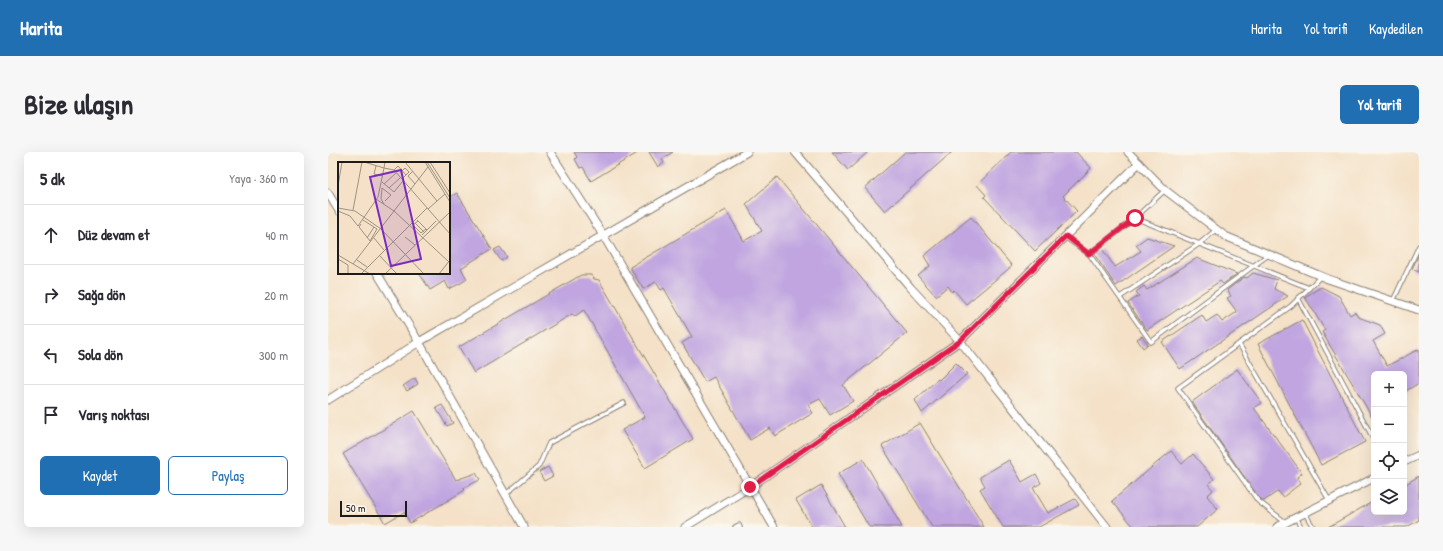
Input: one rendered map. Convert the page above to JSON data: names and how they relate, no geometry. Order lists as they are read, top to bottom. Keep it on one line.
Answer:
{"scale_bar":"50 m","page":{"header":"Harita","nav":["Harita","Yol tarifi","Kaydedilen"],"title":"Bize ulaşın","buttons":["Yol tarifi",["Kaydet","Paylaş"]],"heading":["5 dk","Yaya · 360 m"],"list":[["Düz devam et","40 m"],["Sağa dön","20 m"],["Sola dön","300 m"],"Varış noktası"],"map_buttons":["+","−"],"scale":"50 m"}}
